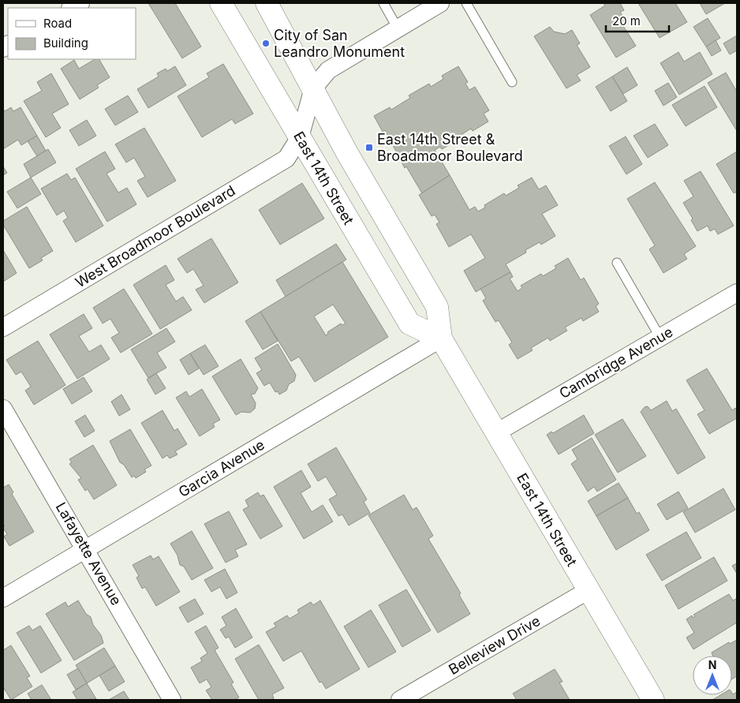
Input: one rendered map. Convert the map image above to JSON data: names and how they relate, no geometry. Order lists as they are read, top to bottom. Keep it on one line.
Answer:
{"streets":{"main road":["East 14th Street"],"street":["West Broadmoor Boulevard","Cambridge Avenue","Garcia Avenue","Lafayette Avenue","Belleview Drive"]},"crossings":[["East 14th Street","West Broadmoor Boulevard"],["East 14th Street","Cambridge Avenue"],["East 14th Street","Garcia Avenue"],["East 14th Street","Belleview Drive"],["Garcia Avenue","Lafayette Avenue"]],"places":{"other":["City of San Leandro Monument"],"transit":["East 14th Street & Broadmoor Boulevard"]},"legend":["Road","Building"],"scale_bar":"20 m","north":"top"}
